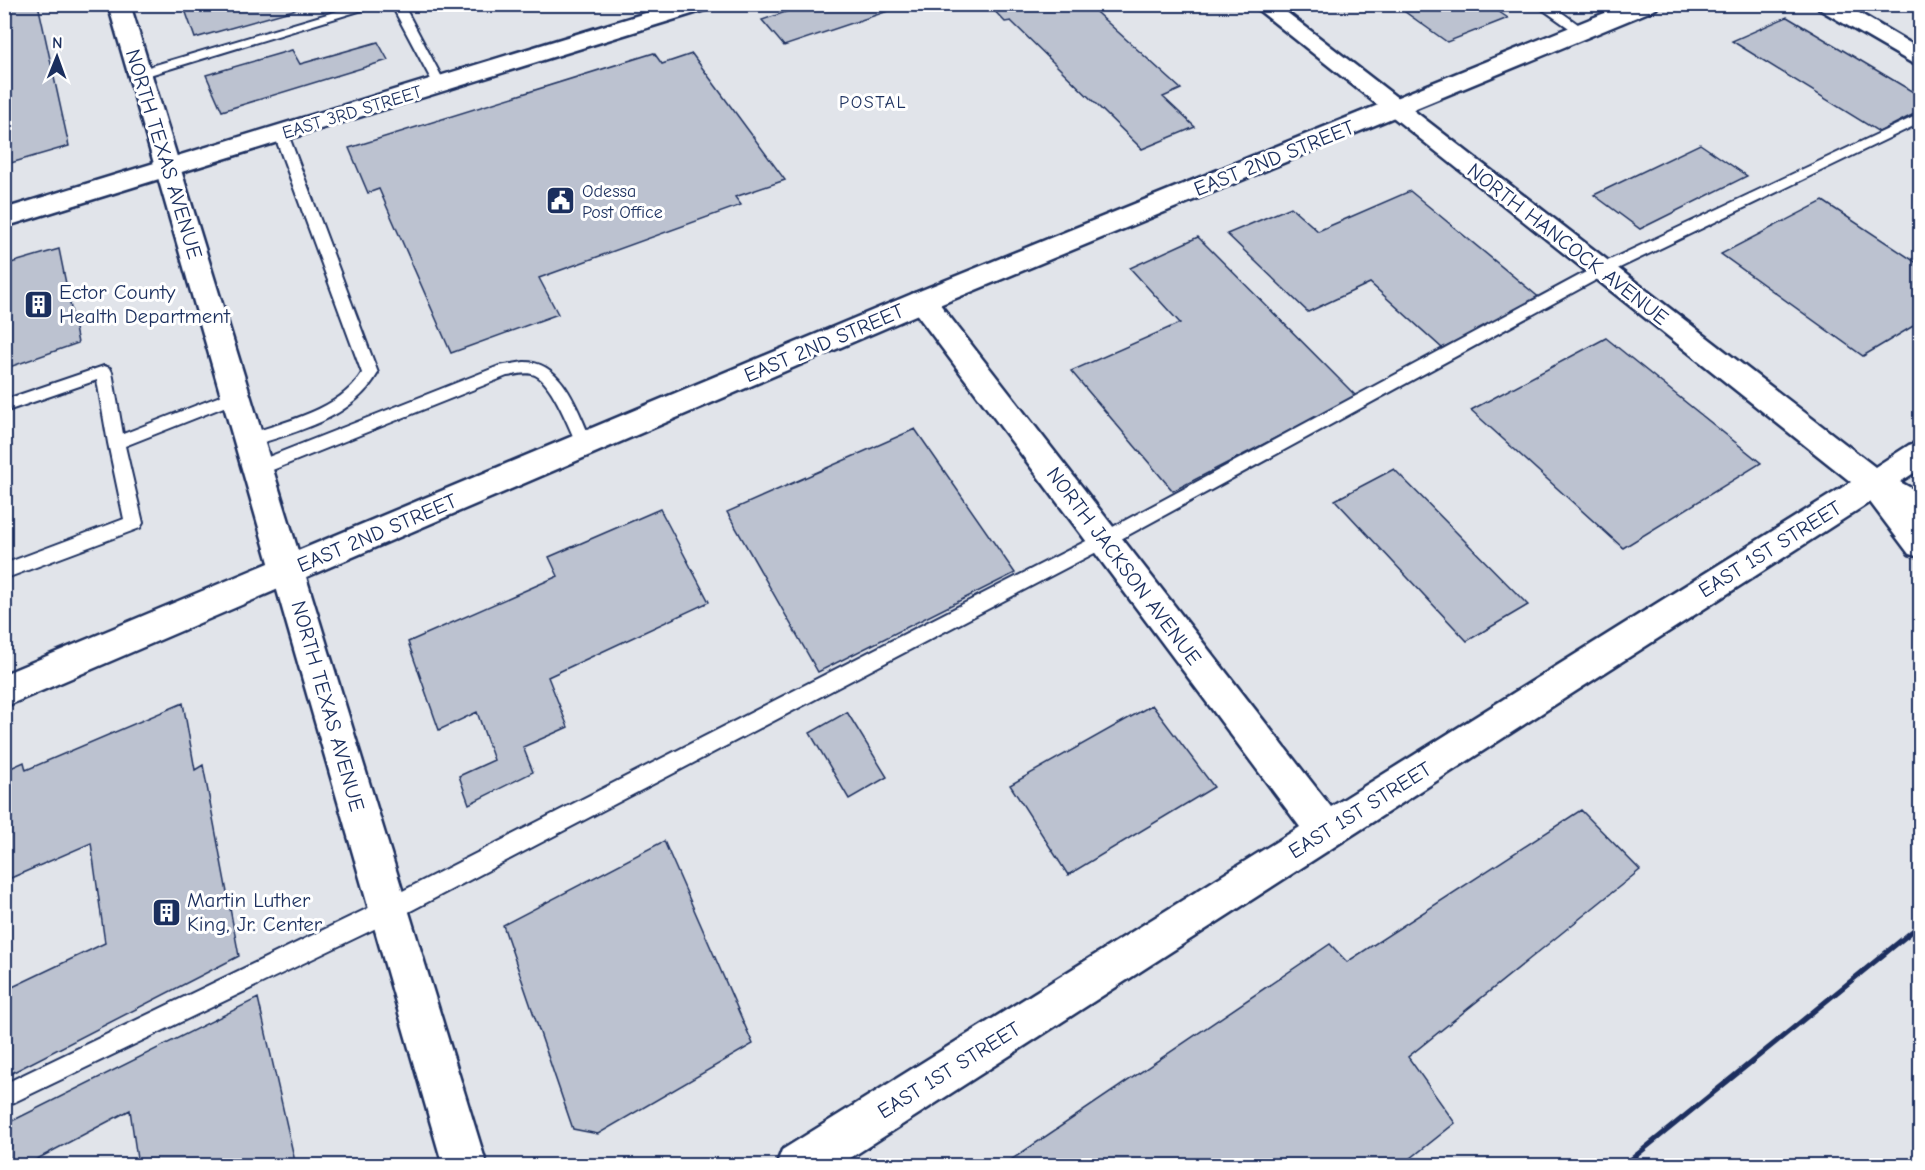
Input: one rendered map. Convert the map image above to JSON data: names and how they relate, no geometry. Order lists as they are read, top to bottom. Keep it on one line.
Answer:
{"streets":{"street":["EAST 3RD STREET","NORTH TEXAS AVENUE","EAST 2ND STREET","NORTH HANCOCK AVENUE","EAST 1ST STREET","NORTH JACKSON AVENUE"]},"crossings":[["EAST 3RD STREET","NORTH TEXAS AVENUE"],["NORTH TEXAS AVENUE","EAST 2ND STREET"],["EAST 2ND STREET","NORTH HANCOCK AVENUE"],["EAST 2ND STREET","NORTH JACKSON AVENUE"],["NORTH HANCOCK AVENUE","EAST 1ST STREET"],["EAST 1ST STREET","NORTH JACKSON AVENUE"]],"districts":["POSTAL"],"places":{"public building":["Odessa Post Office"],"building":["Ector County Health Department","Martin Luther King, Jr. Center"]},"north":"top"}
